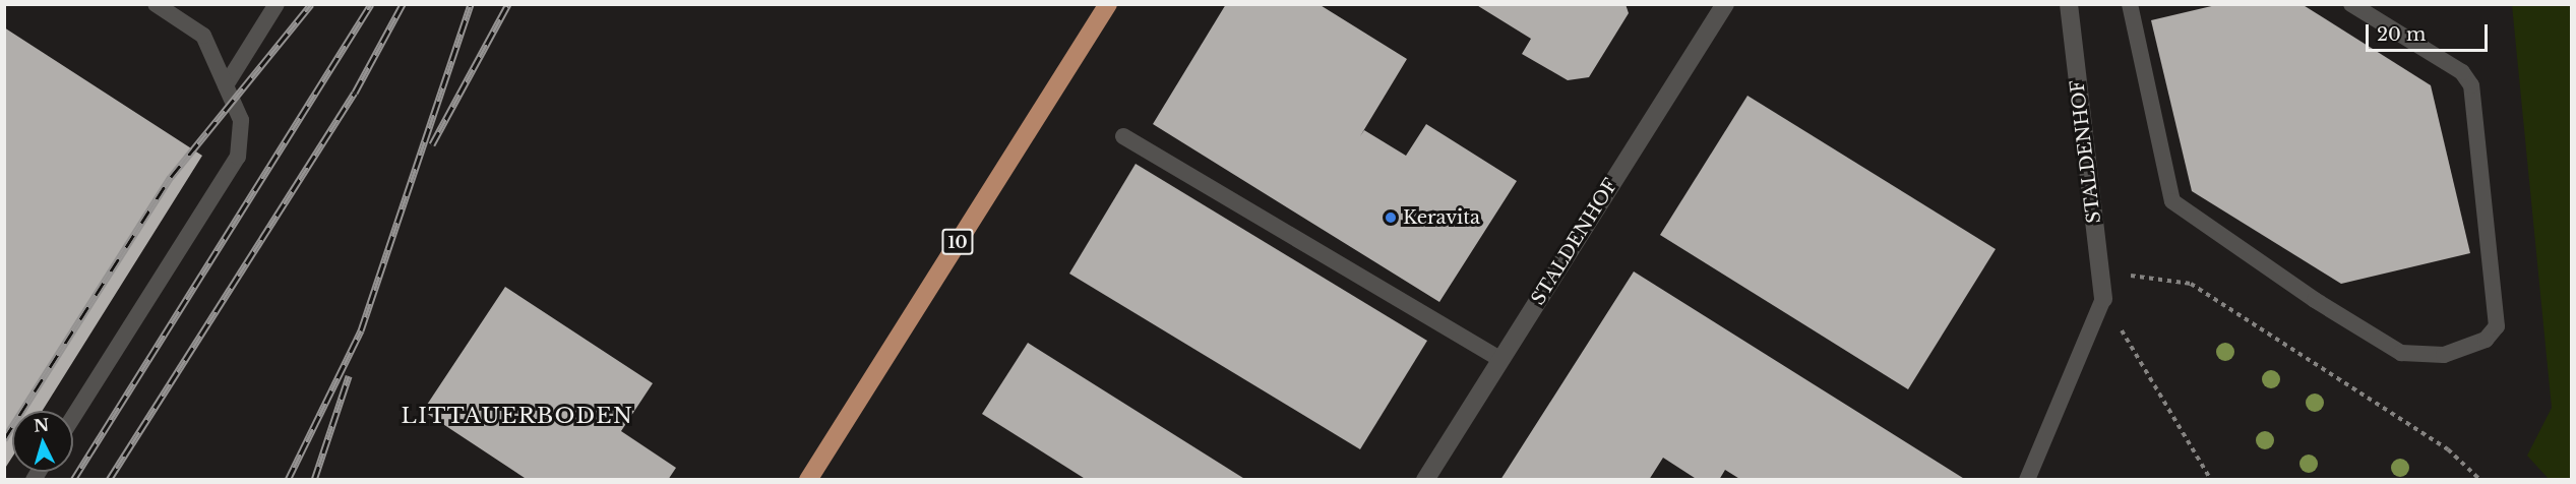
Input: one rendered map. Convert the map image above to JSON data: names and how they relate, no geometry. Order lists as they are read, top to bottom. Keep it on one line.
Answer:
{"streets":{"main road":["10"],"street":["STALDENHOF"]},"districts":["LITTAUERBODEN"],"places":["Keravita"],"scale_bar":"20 m","north":"top"}
